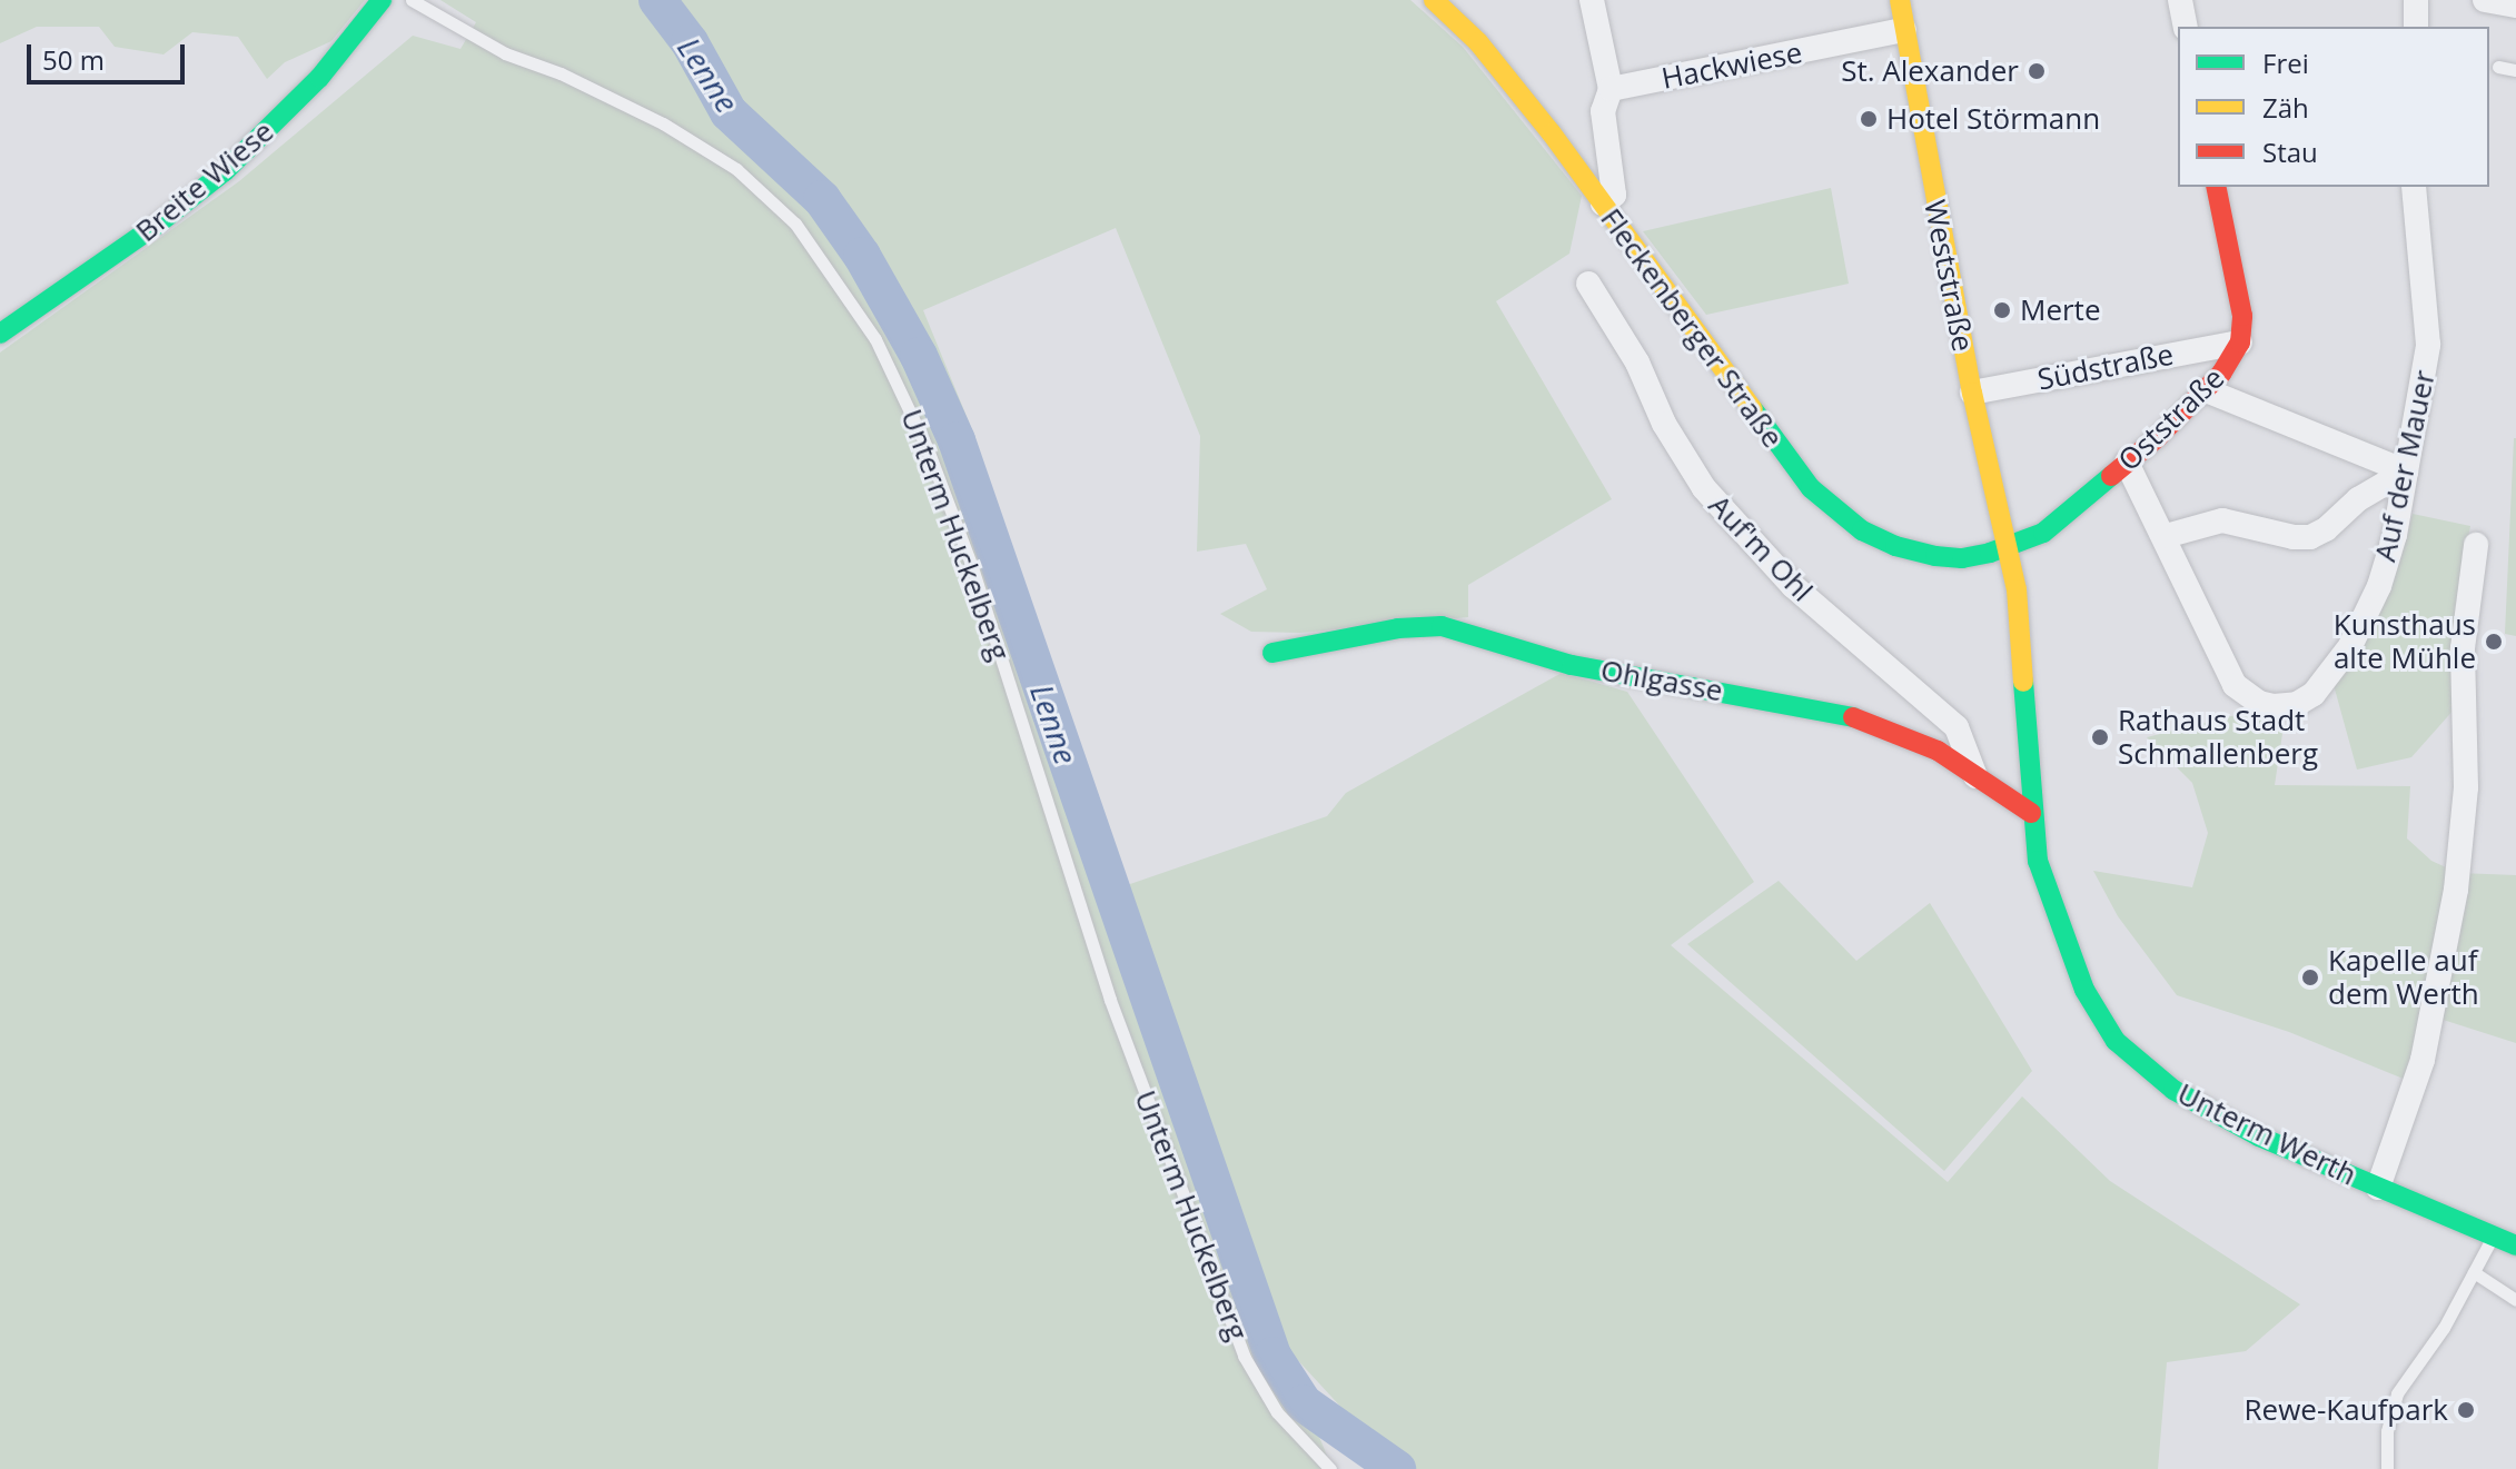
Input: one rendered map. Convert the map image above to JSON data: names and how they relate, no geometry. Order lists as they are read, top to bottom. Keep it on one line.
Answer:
{"streets":{"street":["Hackwiese","Breite Wiese","Weststraße","Fleckenberger Straße","Südstraße","Oststraße","Auf der Mauer","Auf'm Ohl","Ohlgasse","Unterm Werth"],"lane":["Unterm Huckelberg"]},"crossings":[["Hackwiese","Weststraße"],["Weststraße","Fleckenberger Straße"],["Weststraße","Südstraße"],["Weststraße","Oststraße"],["Weststraße","Unterm Werth"],["Fleckenberger Straße","Oststraße"],["Fleckenberger Straße","Unterm Werth"],["Südstraße","Oststraße"],["Oststraße","Unterm Werth"],["Auf'm Ohl","Ohlgasse"],["Ohlgasse","Unterm Werth"]],"water":["Lenne"],"places":["St. Alexander","Hotel Störmann","Merte","Kunsthaus alte Mühle","Rathaus Stadt Schmallenberg","Kapelle auf dem Werth","Rewe-Kaufpark"],"legend":["Frei","Zäh","Stau"],"scale_bar":"50 m"}
